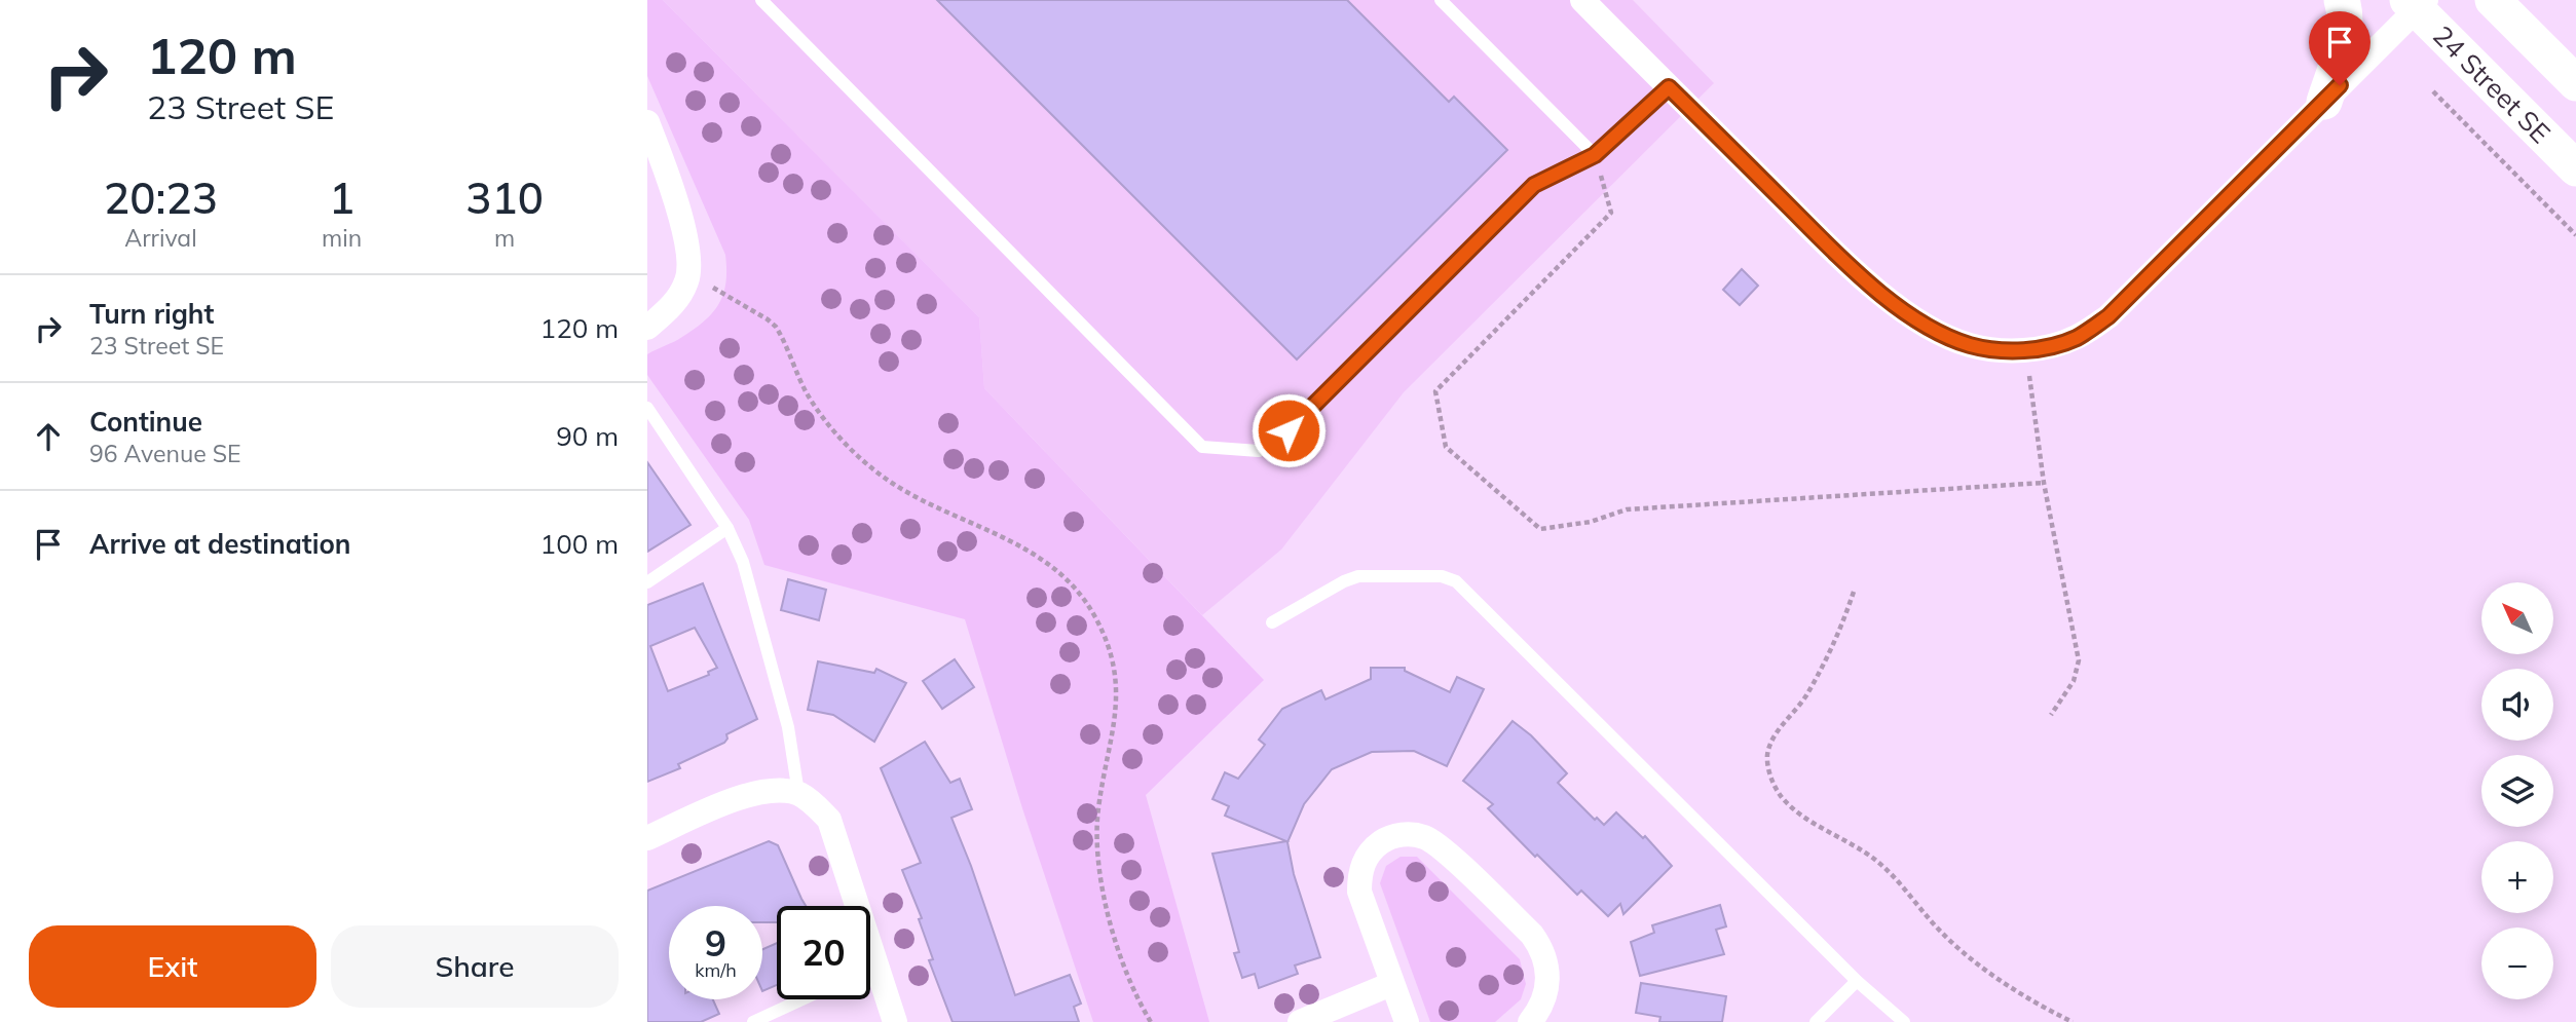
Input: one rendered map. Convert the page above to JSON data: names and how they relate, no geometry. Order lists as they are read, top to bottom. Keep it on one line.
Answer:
{"streets":{"main road":["24 Street SE"]},"north":"top left","page":{"turn":["120 m","23 Street SE"],"eta":["20:23","Arrival","1","min","310","m"],"list":[{"name":"Turn right","note":"23 Street SE","value":"120 m"},{"name":"Continue","note":"96 Avenue SE","value":"90 m"},{"name":"Arrive at destination","value":"100 m"}],"map_buttons":["+","−"],"speed":"9 km/h","limit":"20","buttons":["Exit","Share"]}}
